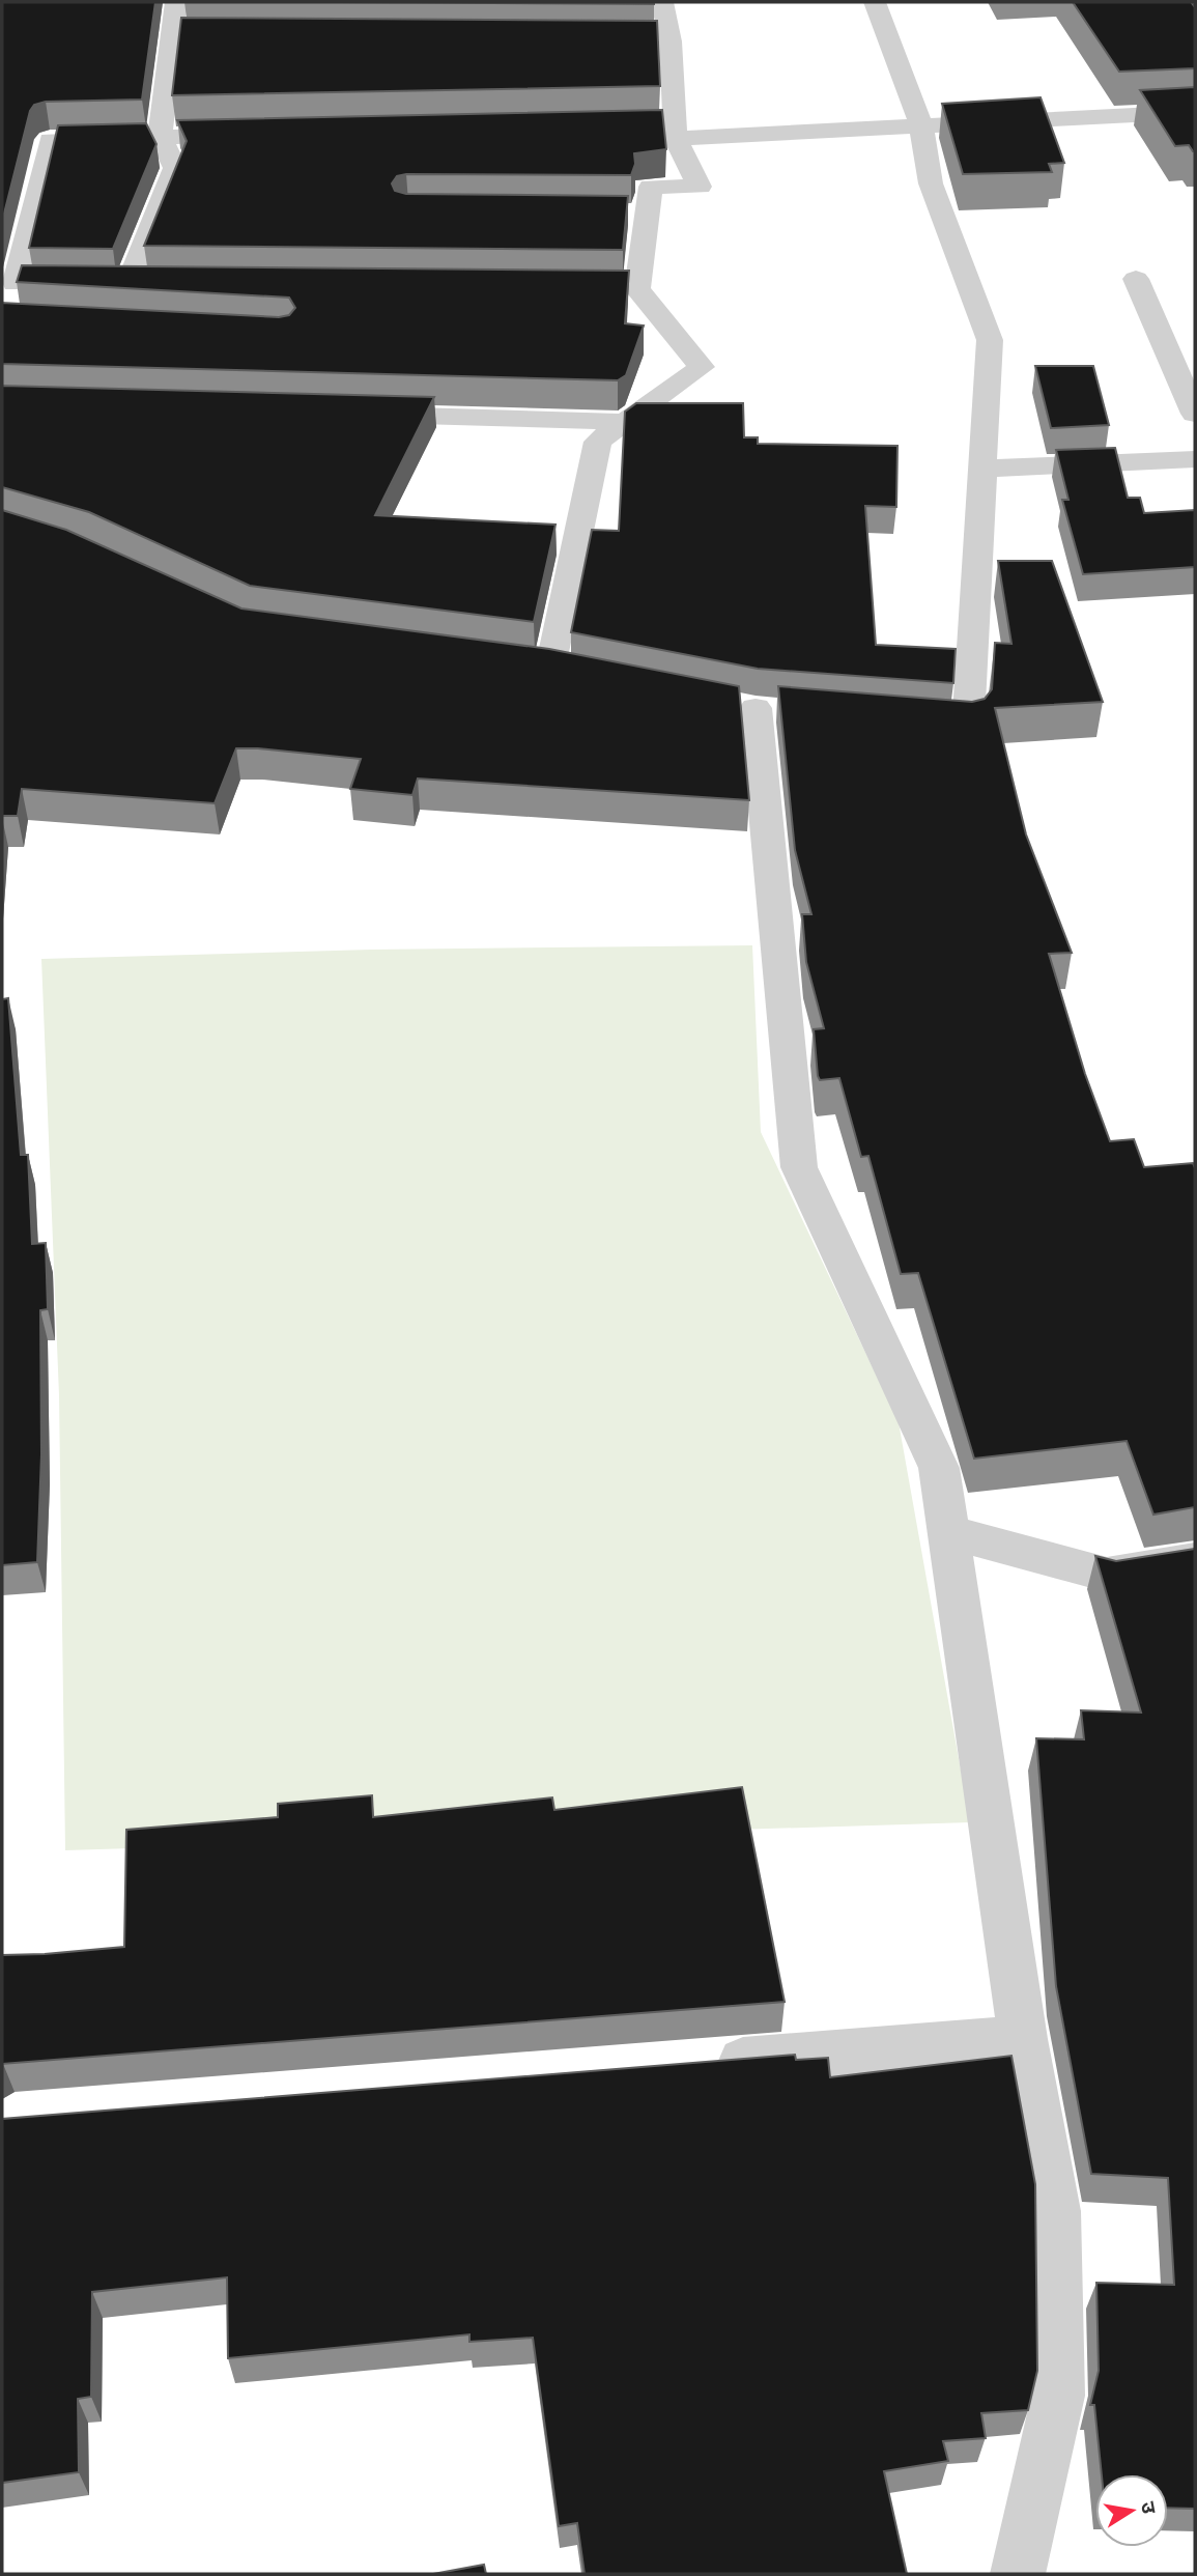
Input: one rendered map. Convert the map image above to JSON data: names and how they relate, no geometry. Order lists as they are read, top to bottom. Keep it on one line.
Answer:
{"north":"right"}
